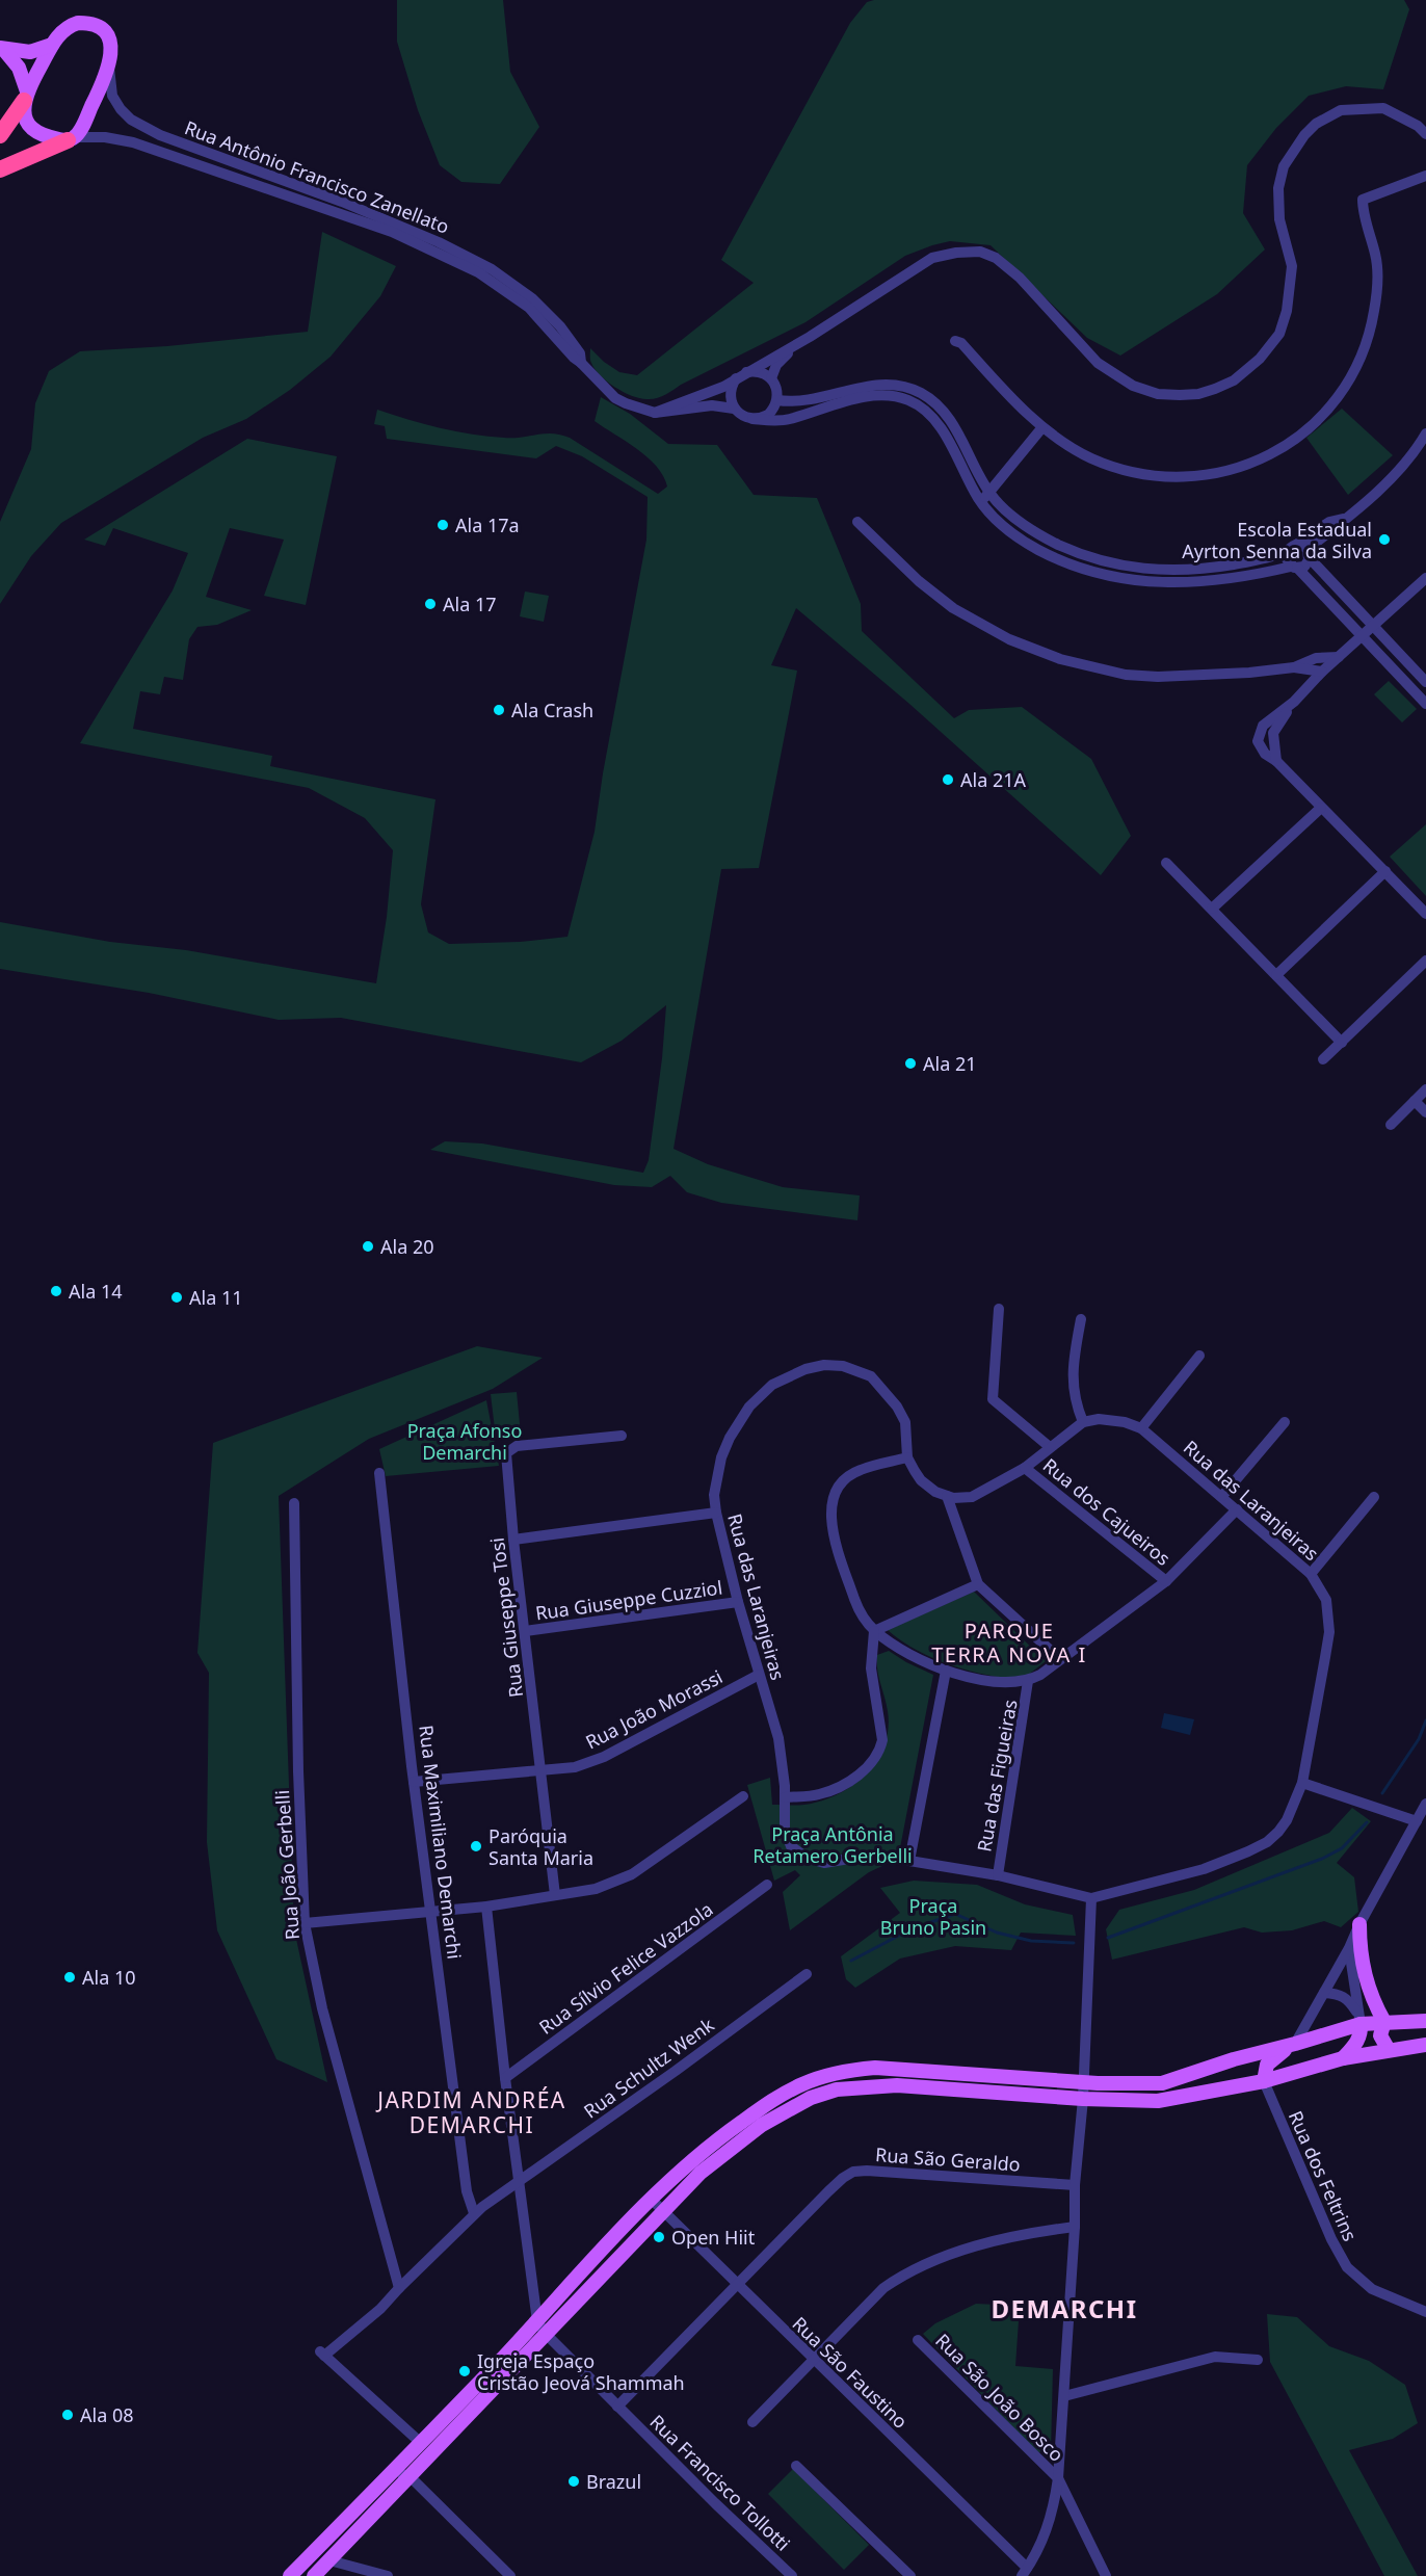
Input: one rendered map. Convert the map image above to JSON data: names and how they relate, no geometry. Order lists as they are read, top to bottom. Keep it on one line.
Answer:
{"streets":{"main road":["Rua Antônio Francisco Zanellato"],"street":["Rua das Laranjeiras","Rua dos Cajueiros","Rua Giuseppe Cuzziol","Rua Giuseppe Tosi","Rua João Morassi","Rua das Figueiras","Rua Maximiliano Demarchi","Rua João Gerbelli","Rua Sílvio Felice Vazzola","Rua Schultz Wenk","Rua São Geraldo","Rua dos Feltrins","Rua São Faustino","Rua São João Bosco","Rua Francisco Tollotti"]},"crossings":[["Rua das Laranjeiras","Rua Giuseppe Cuzziol"],["Rua das Laranjeiras","Rua João Morassi"],["Rua das Laranjeiras","Rua das Figueiras"],["Rua Giuseppe Cuzziol","Rua Giuseppe Tosi"],["Rua Giuseppe Tosi","Rua João Morassi"],["Rua João Morassi","Rua Maximiliano Demarchi"],["Rua Maximiliano Demarchi","Rua Schultz Wenk"],["Rua João Gerbelli","Rua Schultz Wenk"],["Rua São Geraldo","Rua São Faustino"],["Rua São Geraldo","Rua Francisco Tollotti"]],"districts":["PARQUE TERRA NOVA I","JARDIM ANDRÉA DEMARCHI","DEMARCHI"],"parks":["Praça Afonso Demarchi","Praça Antônia Retamero Gerbelli","Praça Bruno Pasin"],"places":["Ala 17a","Escola Estadual Ayrton Senna da Silva","Ala 17","Ala Crash","Ala 21A","Ala 21","Ala 20","Ala 14","Ala 11","Paróquia Santa Maria","Ala 10","Open Hiit","Igreja Espaço Cristão Jeová Shammah","Ala 08","Brazul"]}
